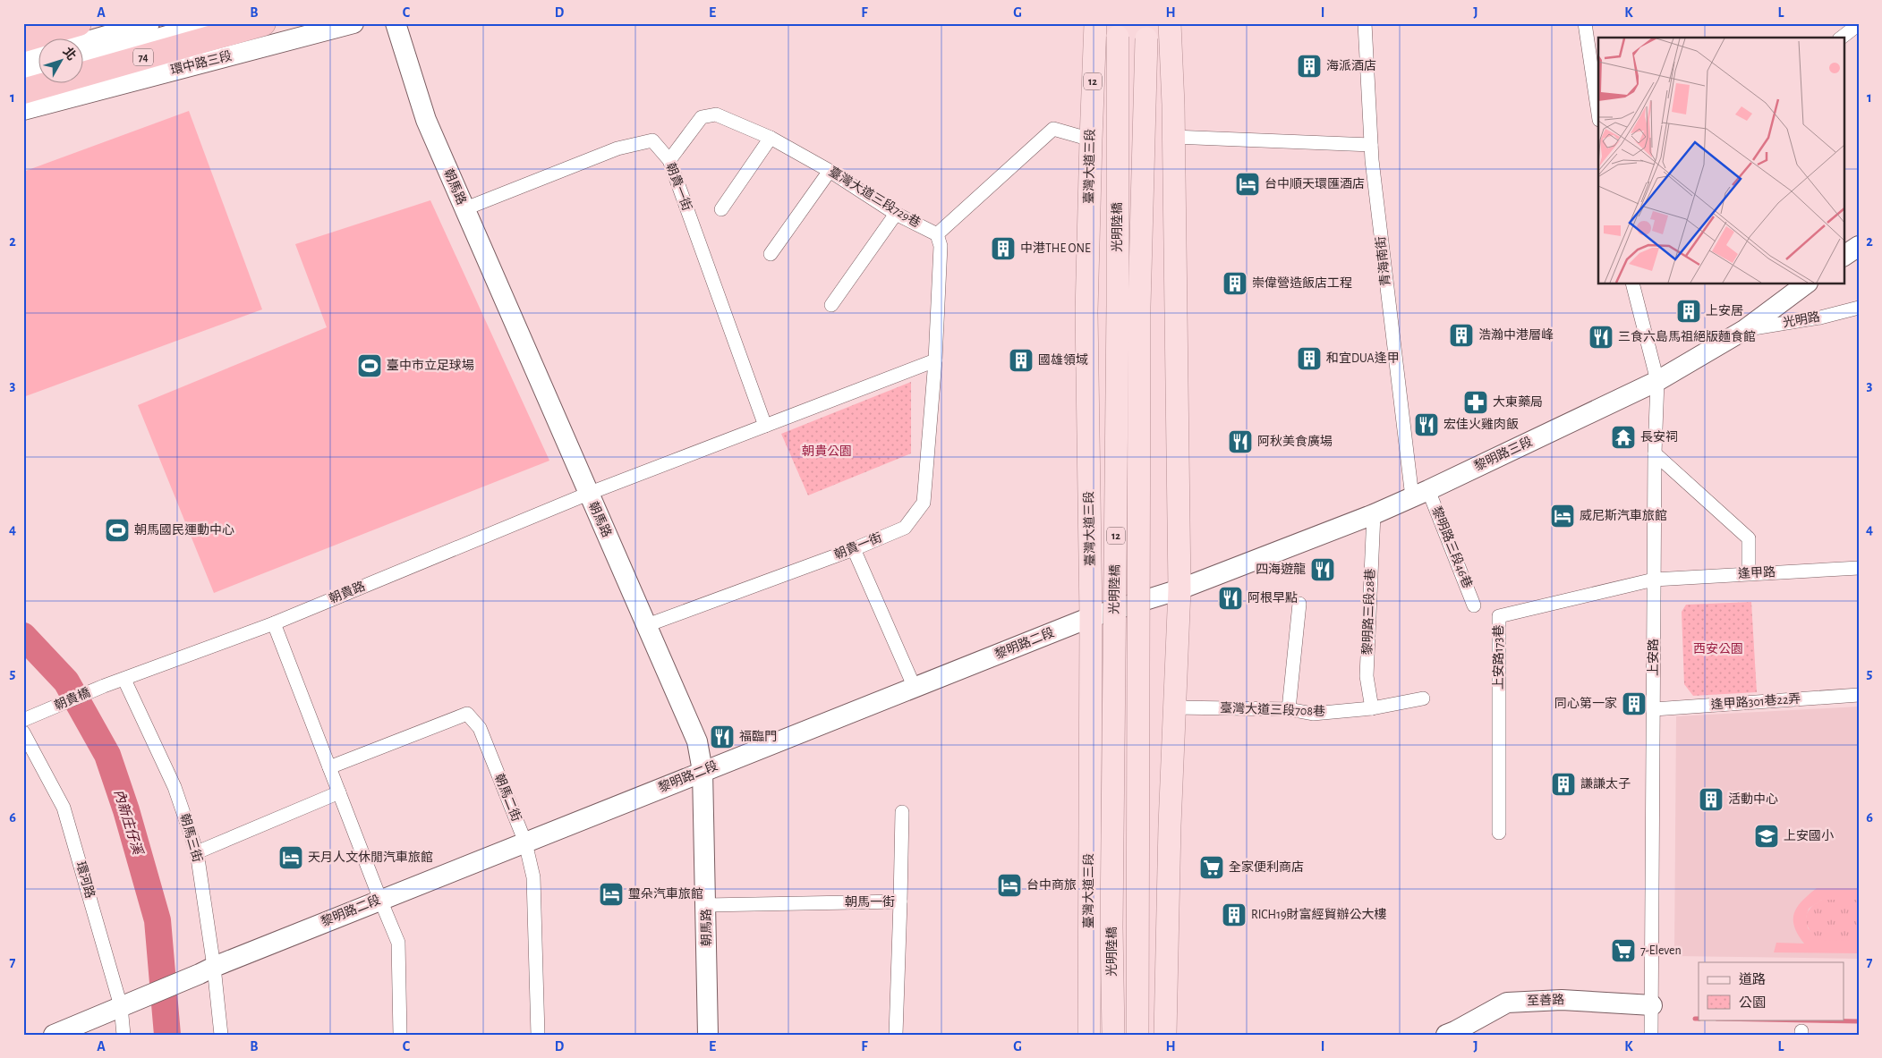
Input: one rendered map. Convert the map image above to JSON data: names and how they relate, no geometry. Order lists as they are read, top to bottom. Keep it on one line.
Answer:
{"streets":{"highway":["74"],"main road":["12","臺灣大道三段","光明陸橋"],"street":["環中路三段","朝馬路","朝貴一街","臺灣大道三段729巷","青海南街","光明路","黎明路三段","黎明路三段46巷","逢甲路","朝貴路","黎明路三段28巷","黎明路二段","上安路173巷","上安路","朝貴橋","逢甲路301巷22弄","臺灣大道三段708巷","朝馬二街","朝馬三街","環河路","朝馬一街","至善路"]},"crossings":[["臺灣大道三段","黎明路二段"],["朝馬路","朝貴一街"],["朝馬路","朝貴路"],["朝馬路","黎明路二段"],["朝馬路","朝馬一街"],["朝貴一街","臺灣大道三段729巷"],["青海南街","黎明路三段"],["青海南街","黎明路三段46巷"],["光明路","黎明路三段"],["黎明路三段","黎明路三段46巷"],["黎明路三段","黎明路三段28巷"],["黎明路三段","黎明路二段"],["黎明路三段","上安路"],["逢甲路","上安路173巷"],["逢甲路","上安路"],["朝貴路","朝貴橋"],["朝貴路","朝馬三街"],["黎明路三段28巷","臺灣大道三段708巷"],["黎明路二段","朝馬二街"],["黎明路二段","朝馬三街"],["黎明路二段","環河路"],["上安路173巷","上安路"],["上安路","逢甲路301巷22弄"],["上安路","至善路"]],"water":["內新庄仔溪"],"parks":["朝貴公園","西安公園"],"places":{"building":["海派酒店","中港THE ONE","崇偉營造飯店工程","上安居","浩瀚中港層峰","和宜DUA逢甲","國雄領域","同心第一家","謙謙太子","活動中心","RICH19財富經貿辦公大樓"],"hotel":["台中順天環匯酒店","威尼斯汽車旅館","天月人文休閒汽車旅館","台中商旅","璽朵汽車旅館"],"restaurant":["三食六島馬祖絕版麵食館","宏佳火雞肉飯","阿秋美食廣場","四海遊龍","阿根早點","福臨門"],"sports":["臺中市立足球場","朝馬國民運動中心"],"pharmacy":["大東藥局"],"temple":["長安祠"],"school or university":["上安國小"],"supermarket":["全家便利商店","7-Eleven"]},"legend":["道路","公園"],"north":"top right","grid":{"columns":["A","B","C","D","E","F","G","H","I","J","K","L"],"rows":["1","2","3","4","5","6","7"]}}
